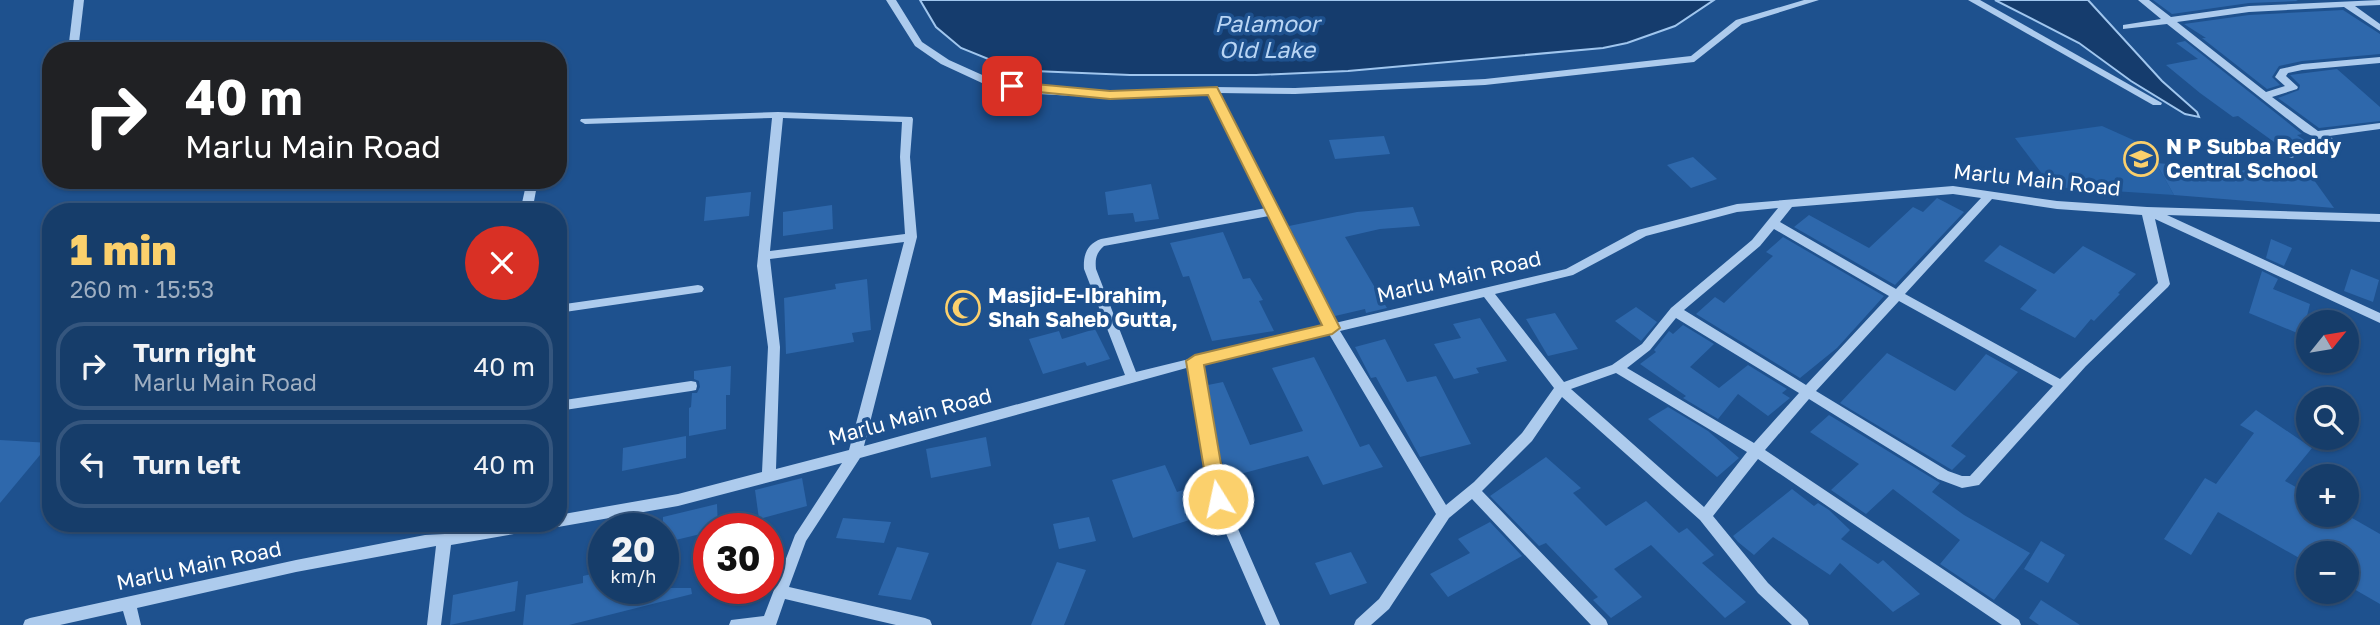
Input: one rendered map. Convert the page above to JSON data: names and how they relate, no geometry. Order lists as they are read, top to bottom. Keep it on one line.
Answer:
{"streets":{"street":["Marlu Main Road"]},"water":["Palamoor Old Lake"],"places":{"school or university":["N P Subba Reddy Central School"],"mosque":["Masjid-E-Ibrahim, Shah Saheb Gutta,"]},"north":"top right","page":{"turn":["40 m","Marlu Main Road"],"heading":["1 min","260 m · 15:53"],"map_buttons":["+","−"],"list":[{"name":"Turn right","note":"Marlu Main Road","value":"40 m"},{"name":"Turn left","value":"40 m"}],"speed":"20 km/h","limit":"30"}}
